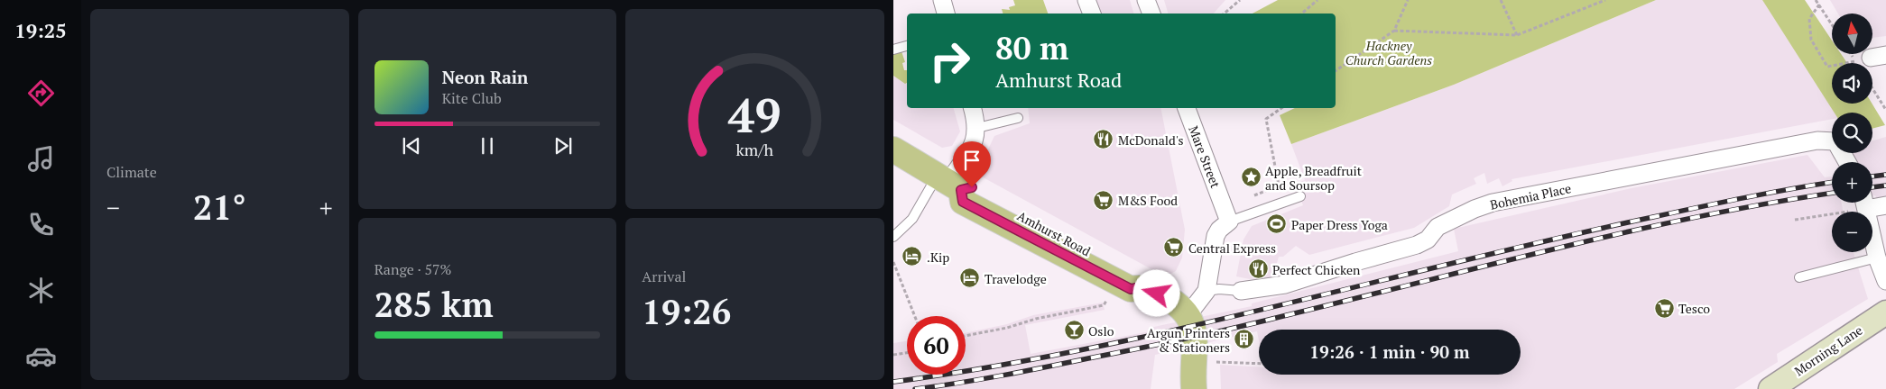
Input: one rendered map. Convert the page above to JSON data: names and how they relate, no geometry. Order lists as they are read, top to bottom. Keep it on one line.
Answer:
{"streets":{"main road":["Amhurst Road","Morning Lane"],"street":["Mare Street","Bohemia Place"]},"parks":["Hackney Church Gardens"],"places":{"restaurant":["McDonald's","Perfect Chicken"],"place":["Apple, Breadfruit and Soursop"],"supermarket":["M&S Food","Central Express","Tesco"],"sports":["Paper Dress Yoga"],"hotel":[".Kip","Travelodge"],"bar":["Oslo"],"building":["Argun Printers & Stationers"]},"north":"top","page":{"tabs":"19:25","tile":["Climate",["Range · 57%","285 km"],["Arrival","19:26"]],"map_buttons":["+","−"],"turn":["80 m","Amhurst Road"],"song":["Neon Rain","Kite Club"],"heat":["−","21°","+"],"limit":"60","trip":"19:26 · 1 min · 90 m","gauge":["49","km/h"]}}
